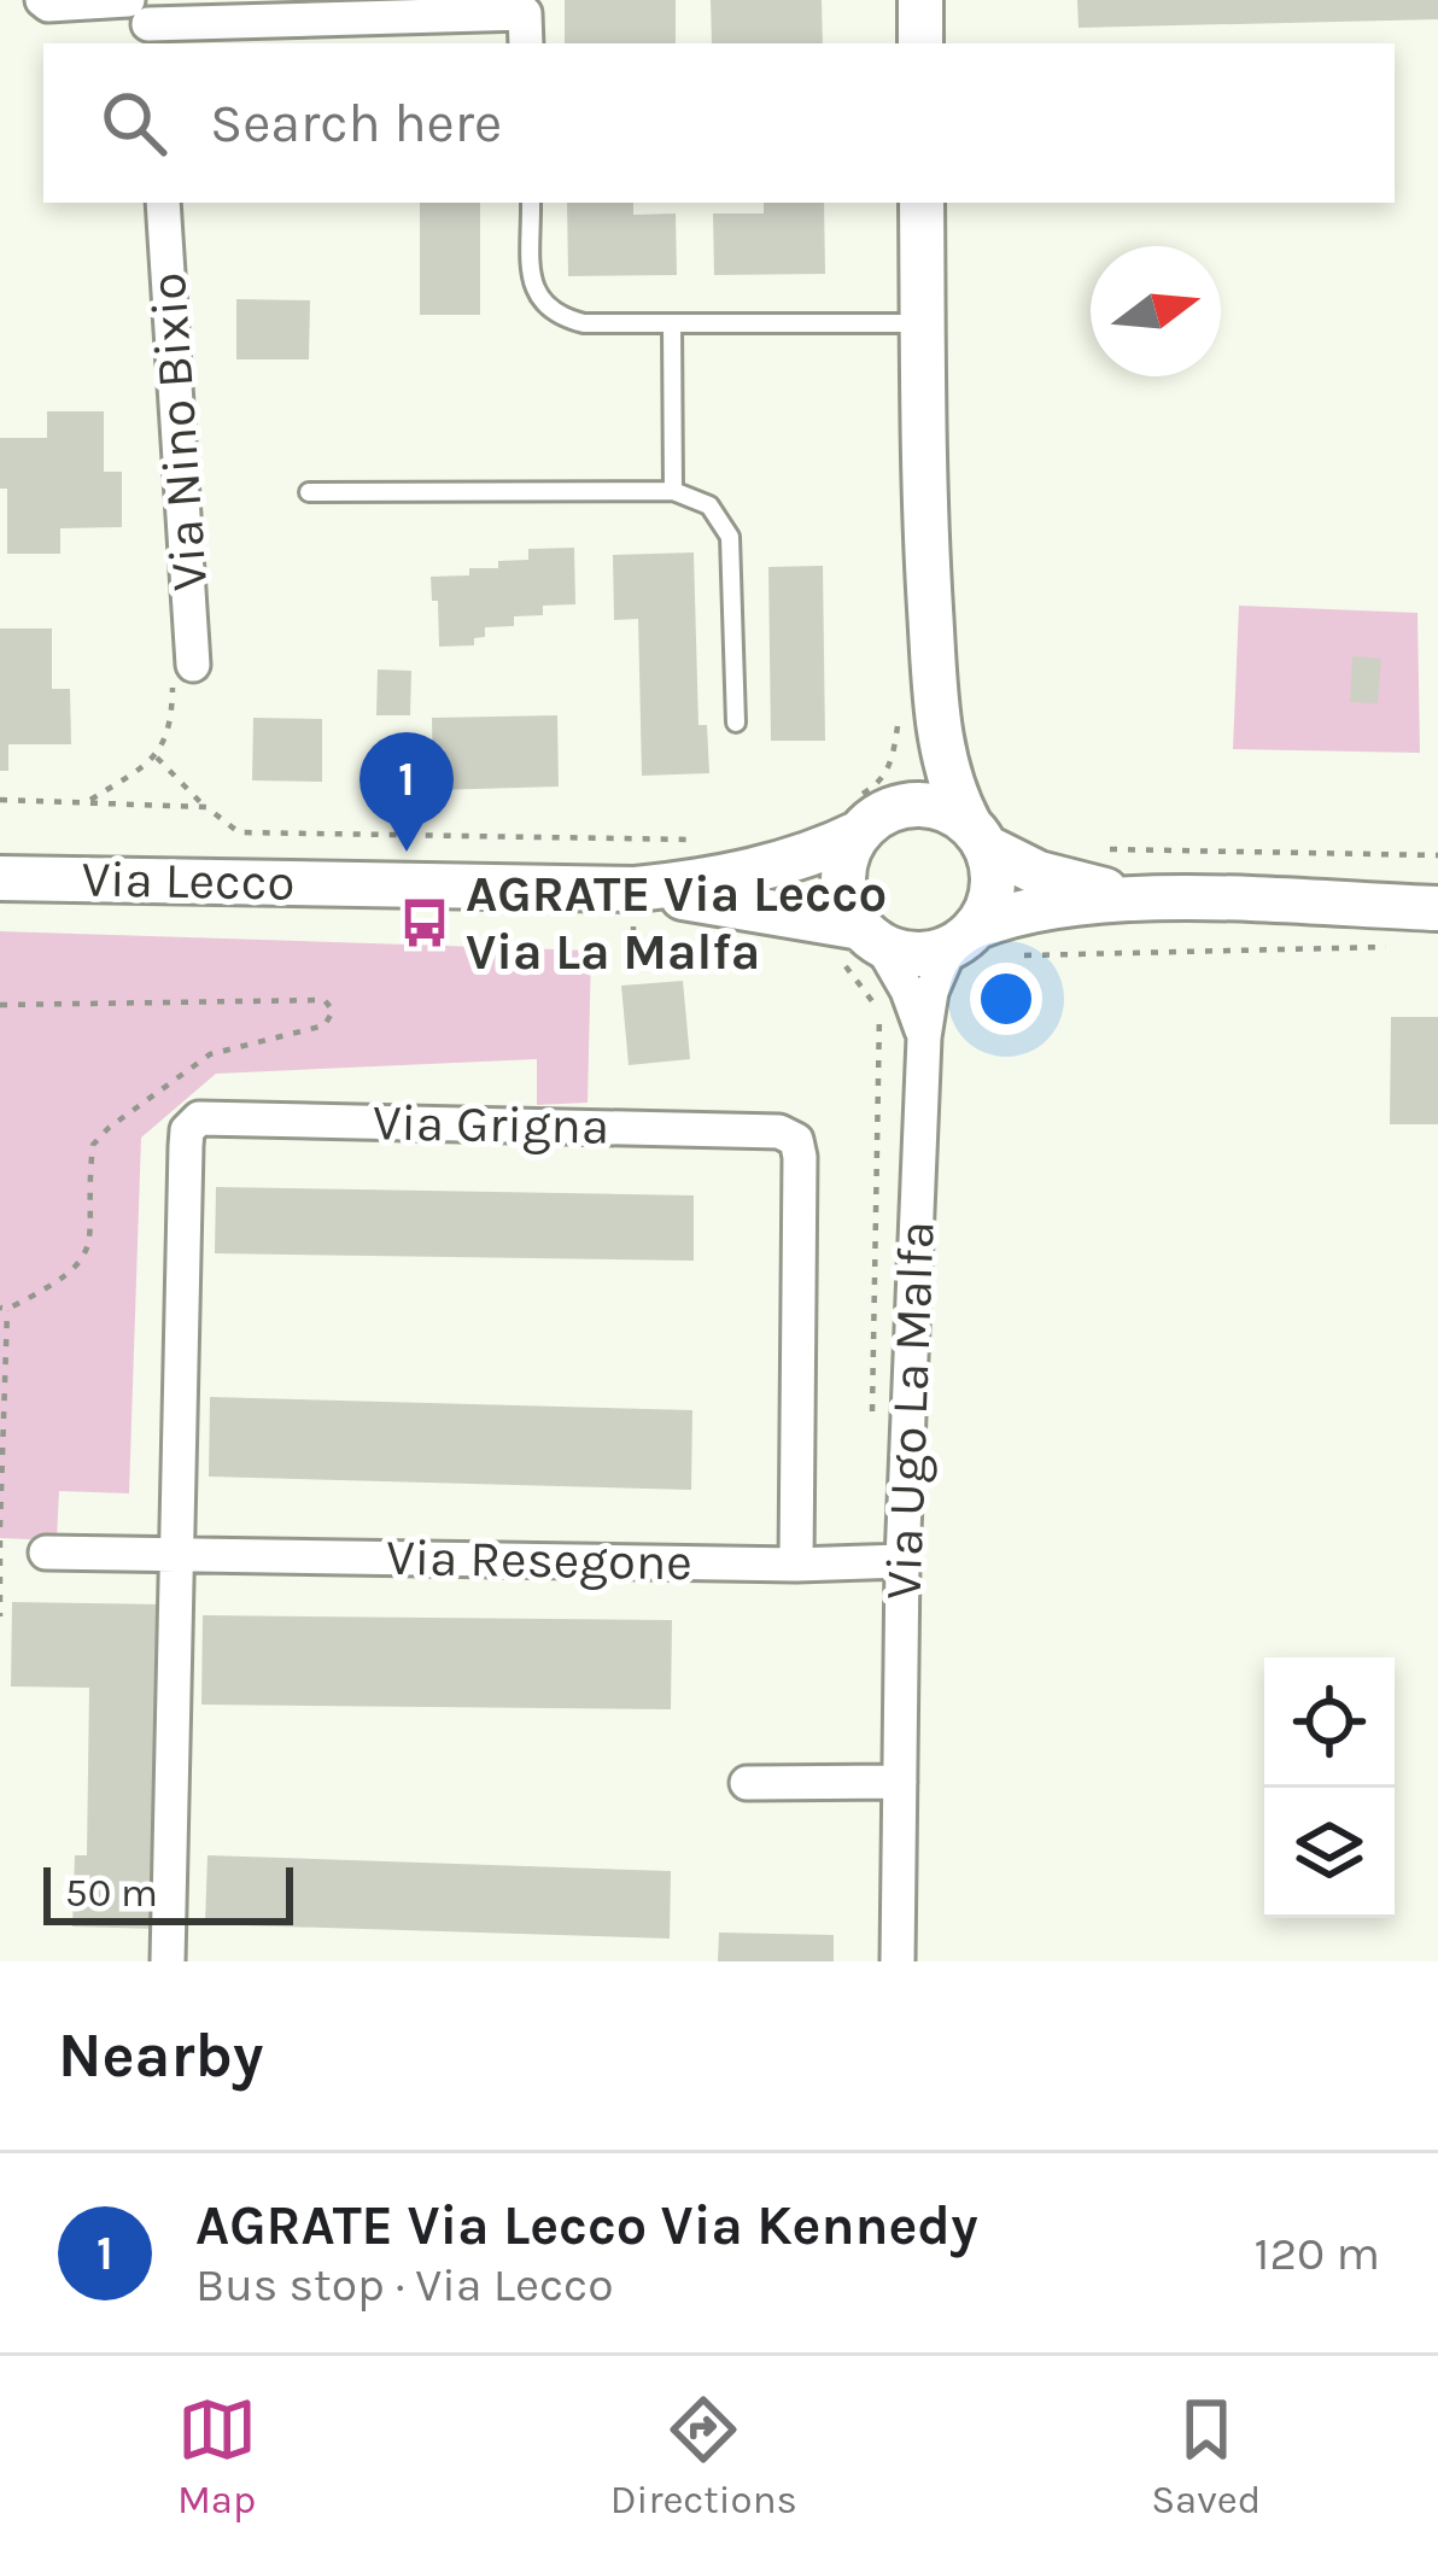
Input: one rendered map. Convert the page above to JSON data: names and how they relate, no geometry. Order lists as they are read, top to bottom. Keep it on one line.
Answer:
{"streets":{"street":["Via Nino Bixio","Via Lecco","Via Grigna","Via Ugo La Malfa","Via Resegone"]},"crossings":[["Via Lecco","Via Ugo La Malfa"],["Via Grigna","Via Resegone"],["Via Ugo La Malfa","Via Resegone"]],"places":{"bus stop":["AGRATE Via Lecco Via La Malfa"]},"scale_bar":"50 m","north":"right","page":{"search":"Search here","pins":"1","scale":"50 m","heading":"Nearby","list":[{"mark":"1","name":"AGRATE Via Lecco Via Kennedy","note":"Bus stop · Via Lecco","value":"120 m"}],"nav":["Map","Directions","Saved"]}}
